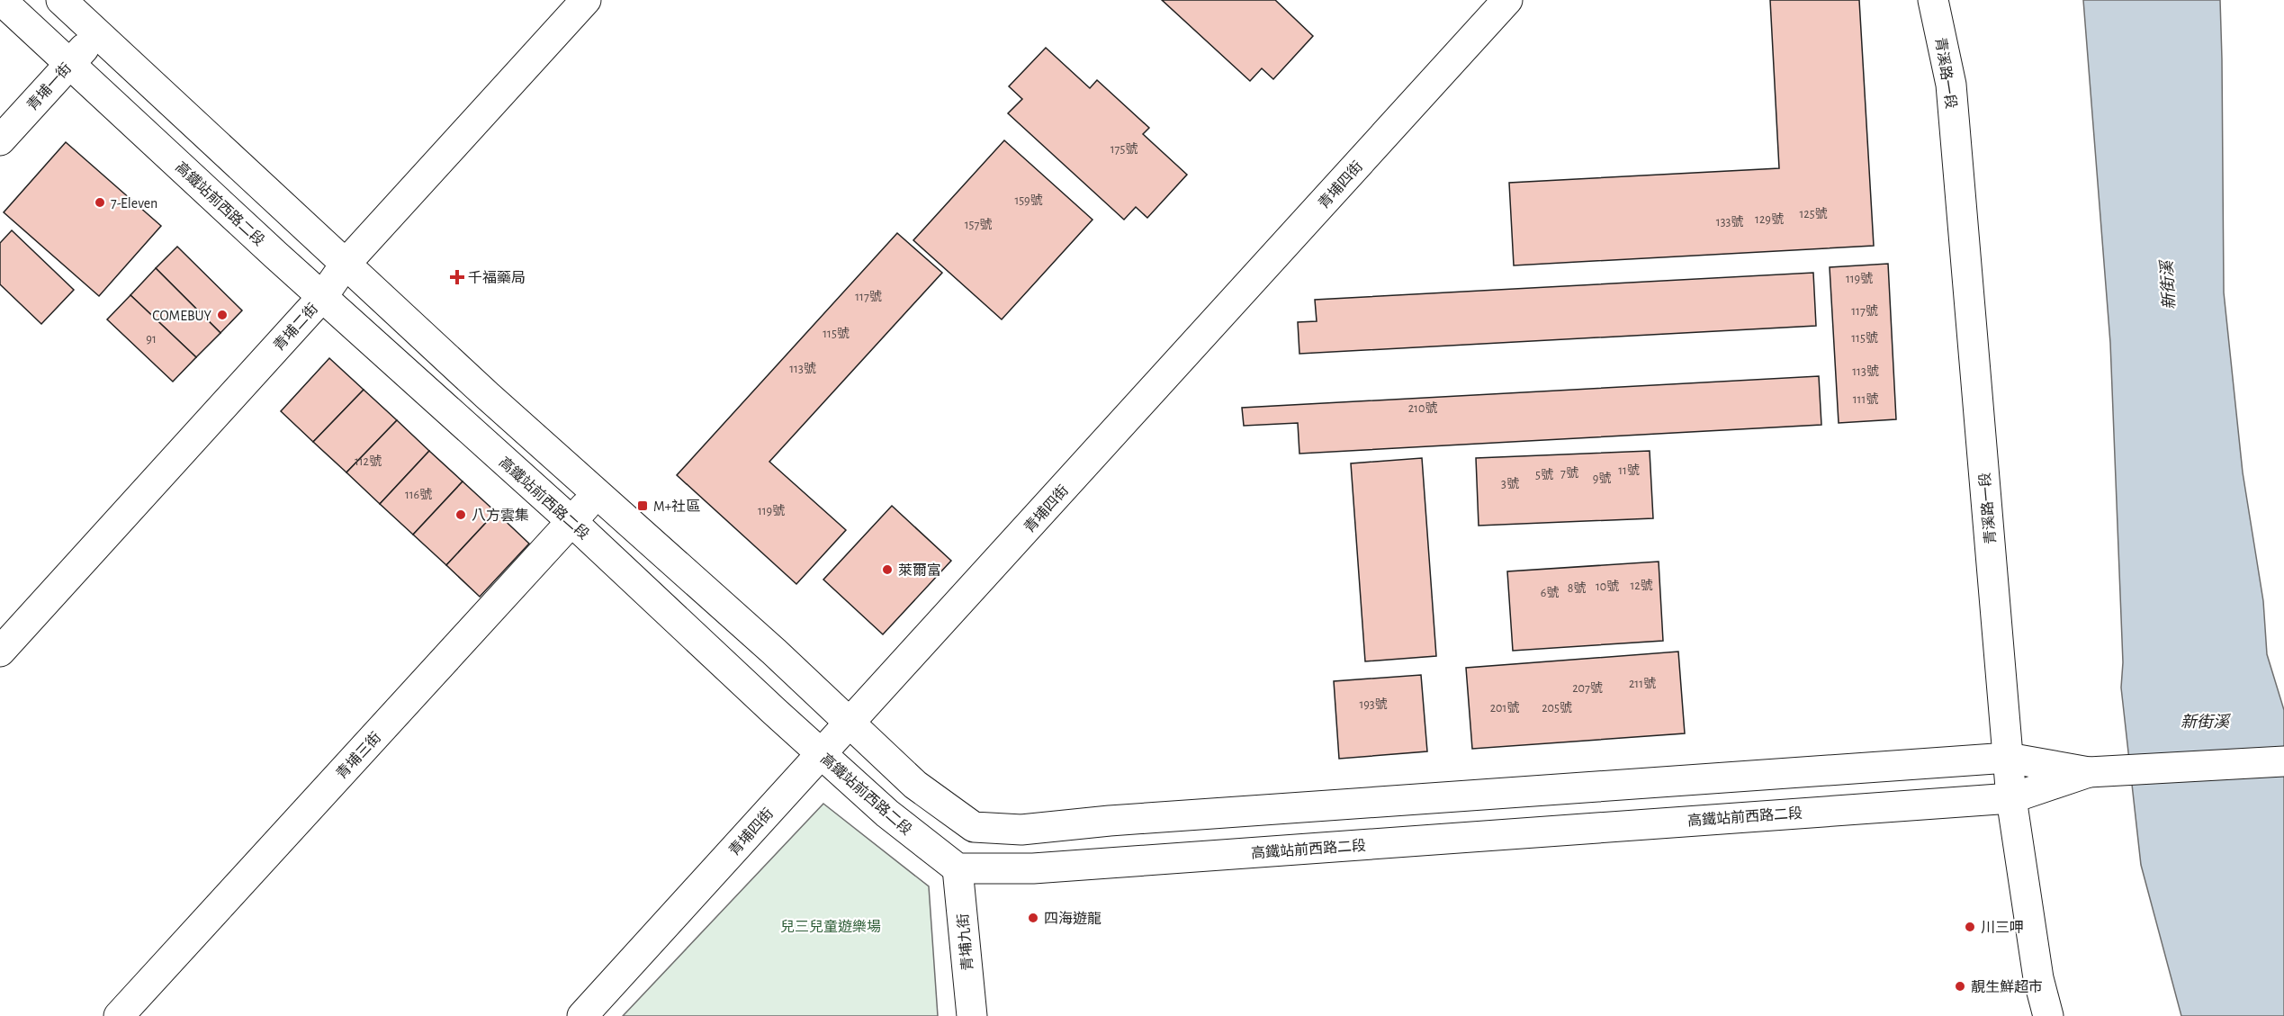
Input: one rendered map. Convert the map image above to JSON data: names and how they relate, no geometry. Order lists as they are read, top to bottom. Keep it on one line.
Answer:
{"streets":{"street":["青溪路一段","青埔一街","青埔四街","高鐵站前西路二段","青埔二街","青埔三街","青埔九街"]},"crossings":[["青溪路一段","高鐵站前西路二段"],["青埔一街","高鐵站前西路二段"],["青埔四街","高鐵站前西路二段"],["高鐵站前西路二段","青埔二街"],["高鐵站前西路二段","青埔三街"],["高鐵站前西路二段","青埔九街"]],"water":["新街溪"],"parks":["兒三兒童遊樂場"],"places":{"other":["7-Eleven","COMEBUY","八方雲集","萊爾富","四海遊龍","川三呷","靚生鮮超市"],"health":["千福藥局"],"transit":["M+社區"]},"house_numbers":["175號","159號","125號","129號","133號","157號","119號","117號","117號","115號","115號","91","113號","113號","111號","210號","112號","11號","7號","5號","9號","3號","116號","119號","12號","10號","8號","6號","211號","207號","193號","201號","205號"]}
